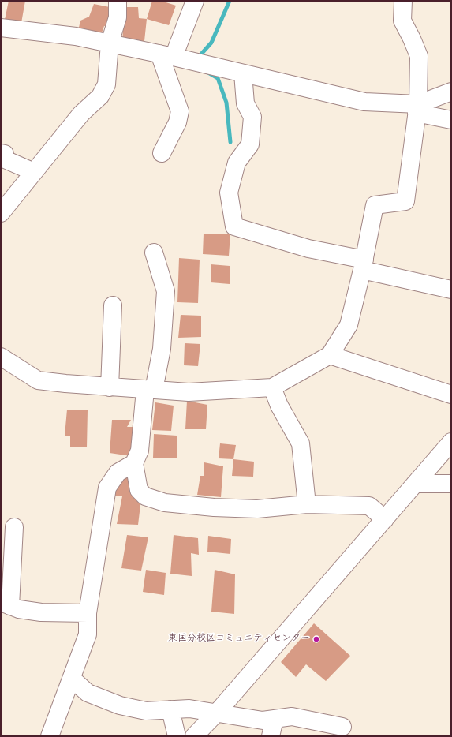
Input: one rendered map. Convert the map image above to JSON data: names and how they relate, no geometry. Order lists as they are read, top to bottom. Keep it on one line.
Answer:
{"places":["東国分校区コミュニティセンター"]}
